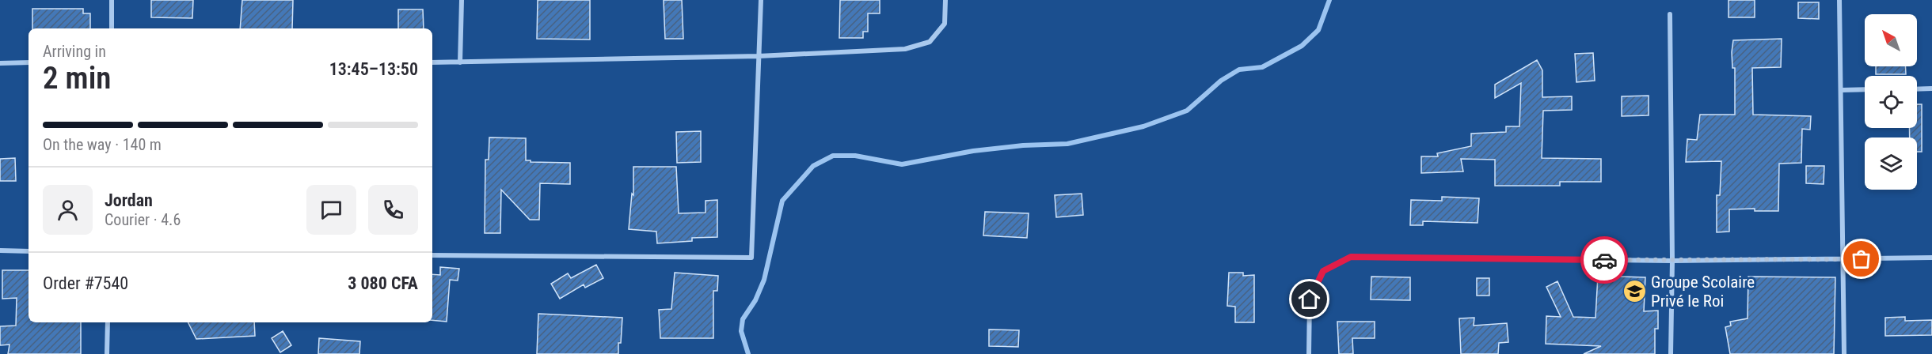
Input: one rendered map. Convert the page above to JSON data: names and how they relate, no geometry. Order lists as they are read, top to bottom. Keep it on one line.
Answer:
{"places":{"school or university":["Groupe Scolaire Privé le Roi"]},"north":"top left","page":{"heading":["2 min","Arriving in","13:45–13:50"],"panel":["Jordan","Courier · 4.6","Order #7540","3 080 CFA"],"bar":"On the way · 140 m"}}
